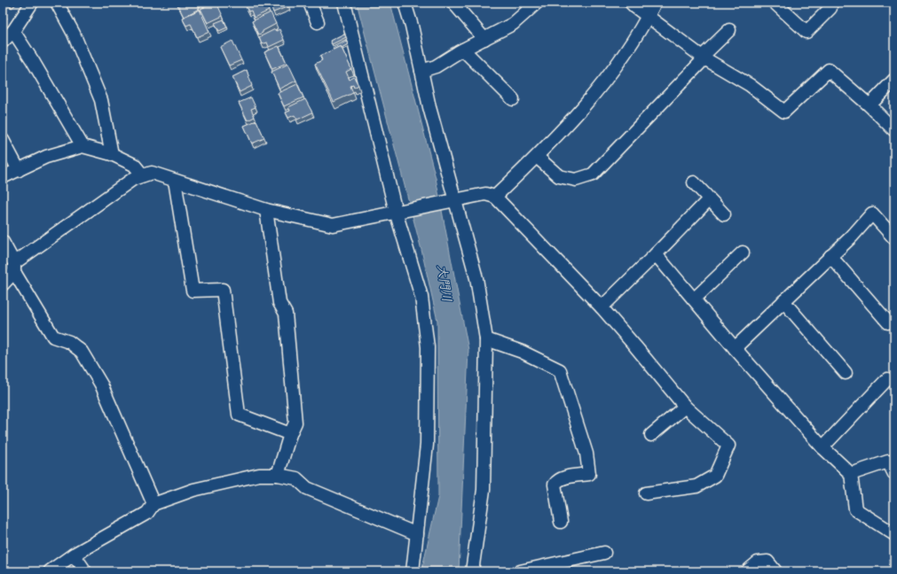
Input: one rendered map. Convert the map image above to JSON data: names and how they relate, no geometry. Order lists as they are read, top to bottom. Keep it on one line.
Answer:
{"water":["大門川"]}
